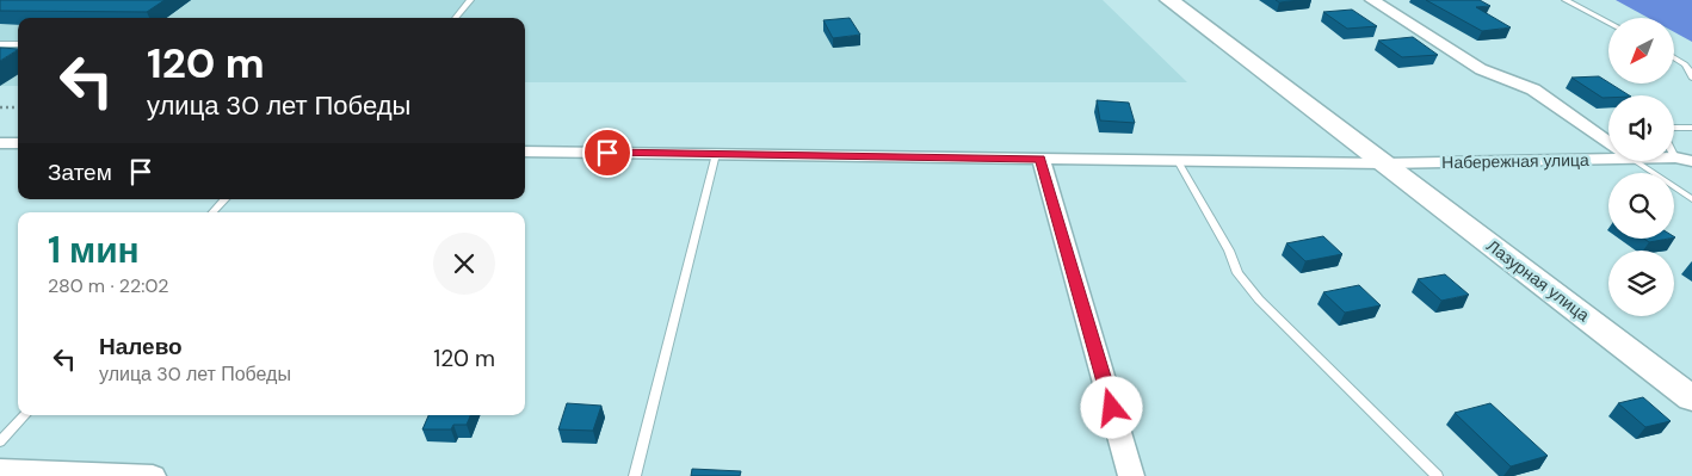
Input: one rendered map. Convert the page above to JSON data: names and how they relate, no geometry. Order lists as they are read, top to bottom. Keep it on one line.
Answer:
{"streets":{"street":["Набережная улица","Лазурная улица"]},"crossings":[["Набережная улица","Лазурная улица"]],"north":"bottom left","page":{"turn":["120 m","улица 30 лет Победы"],"then":"Затем","heading":["1 мин","280 m · 22:02"],"list":[{"name":"Налево","note":"улица 30 лет Победы","value":"120 m"}]}}
